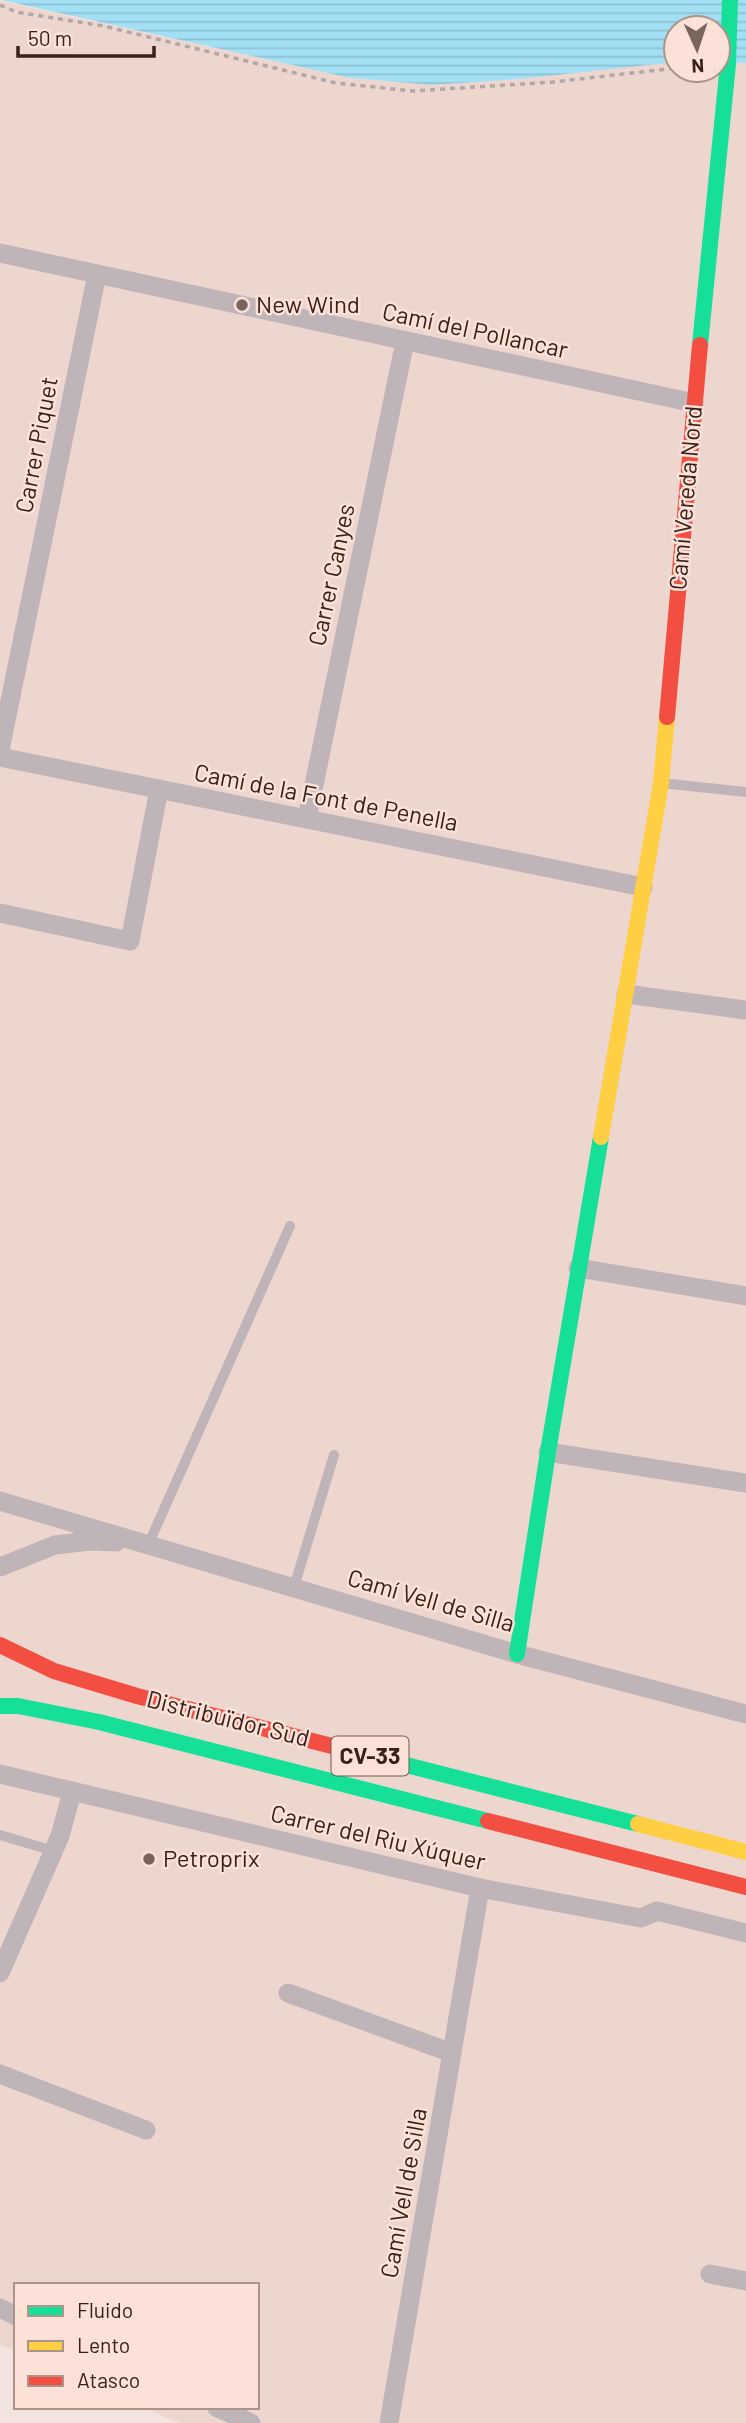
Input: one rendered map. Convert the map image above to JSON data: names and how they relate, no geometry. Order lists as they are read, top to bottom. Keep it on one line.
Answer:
{"streets":{"main road":["Camí Vereda Nord","Camí Vell de Silla","Distribuïdor Sud","CV-33"],"street":["Camí del Pollancar","Carrer Piquet","Carrer Canyes","Camí de la Font de Penella","Carrer del Riu Xúquer"]},"crossings":[["Camí del Pollancar","Carrer Piquet"],["Camí del Pollancar","Camí Vereda Nord"],["Camí del Pollancar","Carrer Canyes"],["Camí Vereda Nord","Camí de la Font de Penella"],["Camí Vereda Nord","Camí Vell de Silla"],["Carrer Canyes","Camí de la Font de Penella"],["Camí Vell de Silla","Carrer del Riu Xúquer"]],"places":["New Wind","Petroprix"],"legend":["Fluido","Lento","Atasco"],"scale_bar":"50 m","north":"bottom"}
